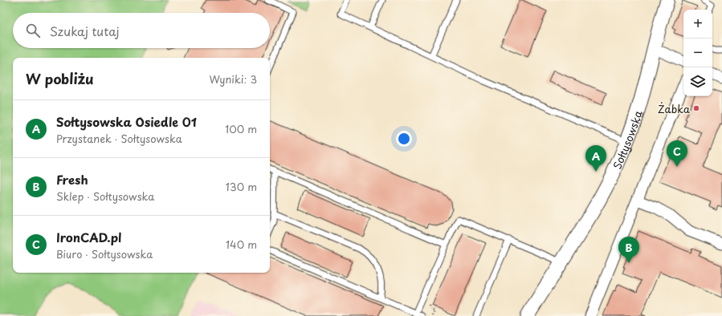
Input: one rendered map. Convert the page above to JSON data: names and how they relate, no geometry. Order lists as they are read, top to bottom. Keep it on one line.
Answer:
{"streets":{"street":["Sołtysowska"]},"places":["Żabka"],"page":{"map_buttons":["+","−"],"search":"Szukaj tutaj","heading":["W pobliżu","Wyniki: 3"],"list":[{"mark":"A","name":"Sołtysowska Osiedle 01","note":"Przystanek · Sołtysowska","value":"100 m"},{"mark":"B","name":"Fresh","note":"Sklep · Sołtysowska","value":"130 m"},{"mark":"C","name":"IronCAD.pl","note":"Biuro · Sołtysowska","value":"140 m"}],"pins":["C","A","B"]}}
